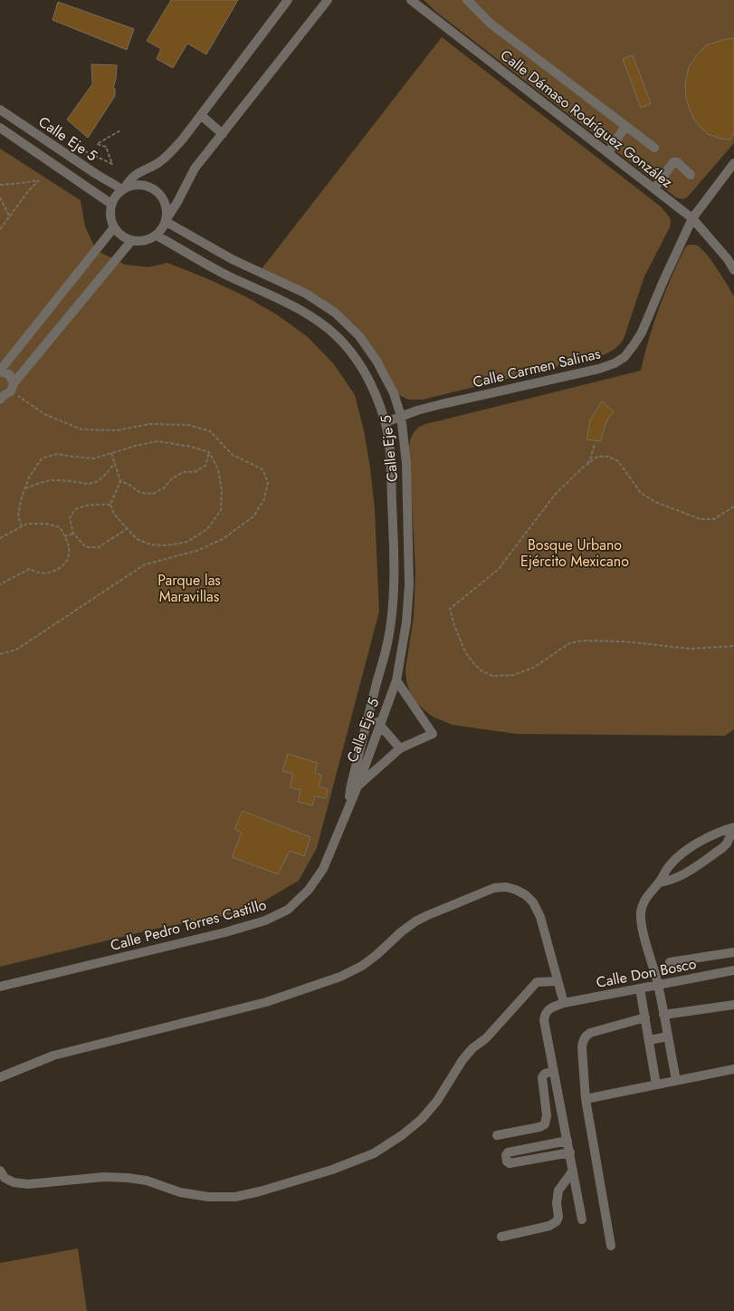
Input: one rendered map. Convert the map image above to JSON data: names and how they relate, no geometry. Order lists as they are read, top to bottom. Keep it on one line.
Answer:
{"streets":{"street":["Calle Dámaso Rodríguez González","Calle Eje 5","Calle Carmen Salinas","Calle Pedro Torres Castillo","Calle Don Bosco"]},"crossings":[["Calle Dámaso Rodríguez González","Calle Carmen Salinas"],["Calle Eje 5","Calle Carmen Salinas"],["Calle Eje 5","Calle Pedro Torres Castillo"]],"parks":["Bosque Urbano Ejército Mexicano","Parque las Maravillas"]}
